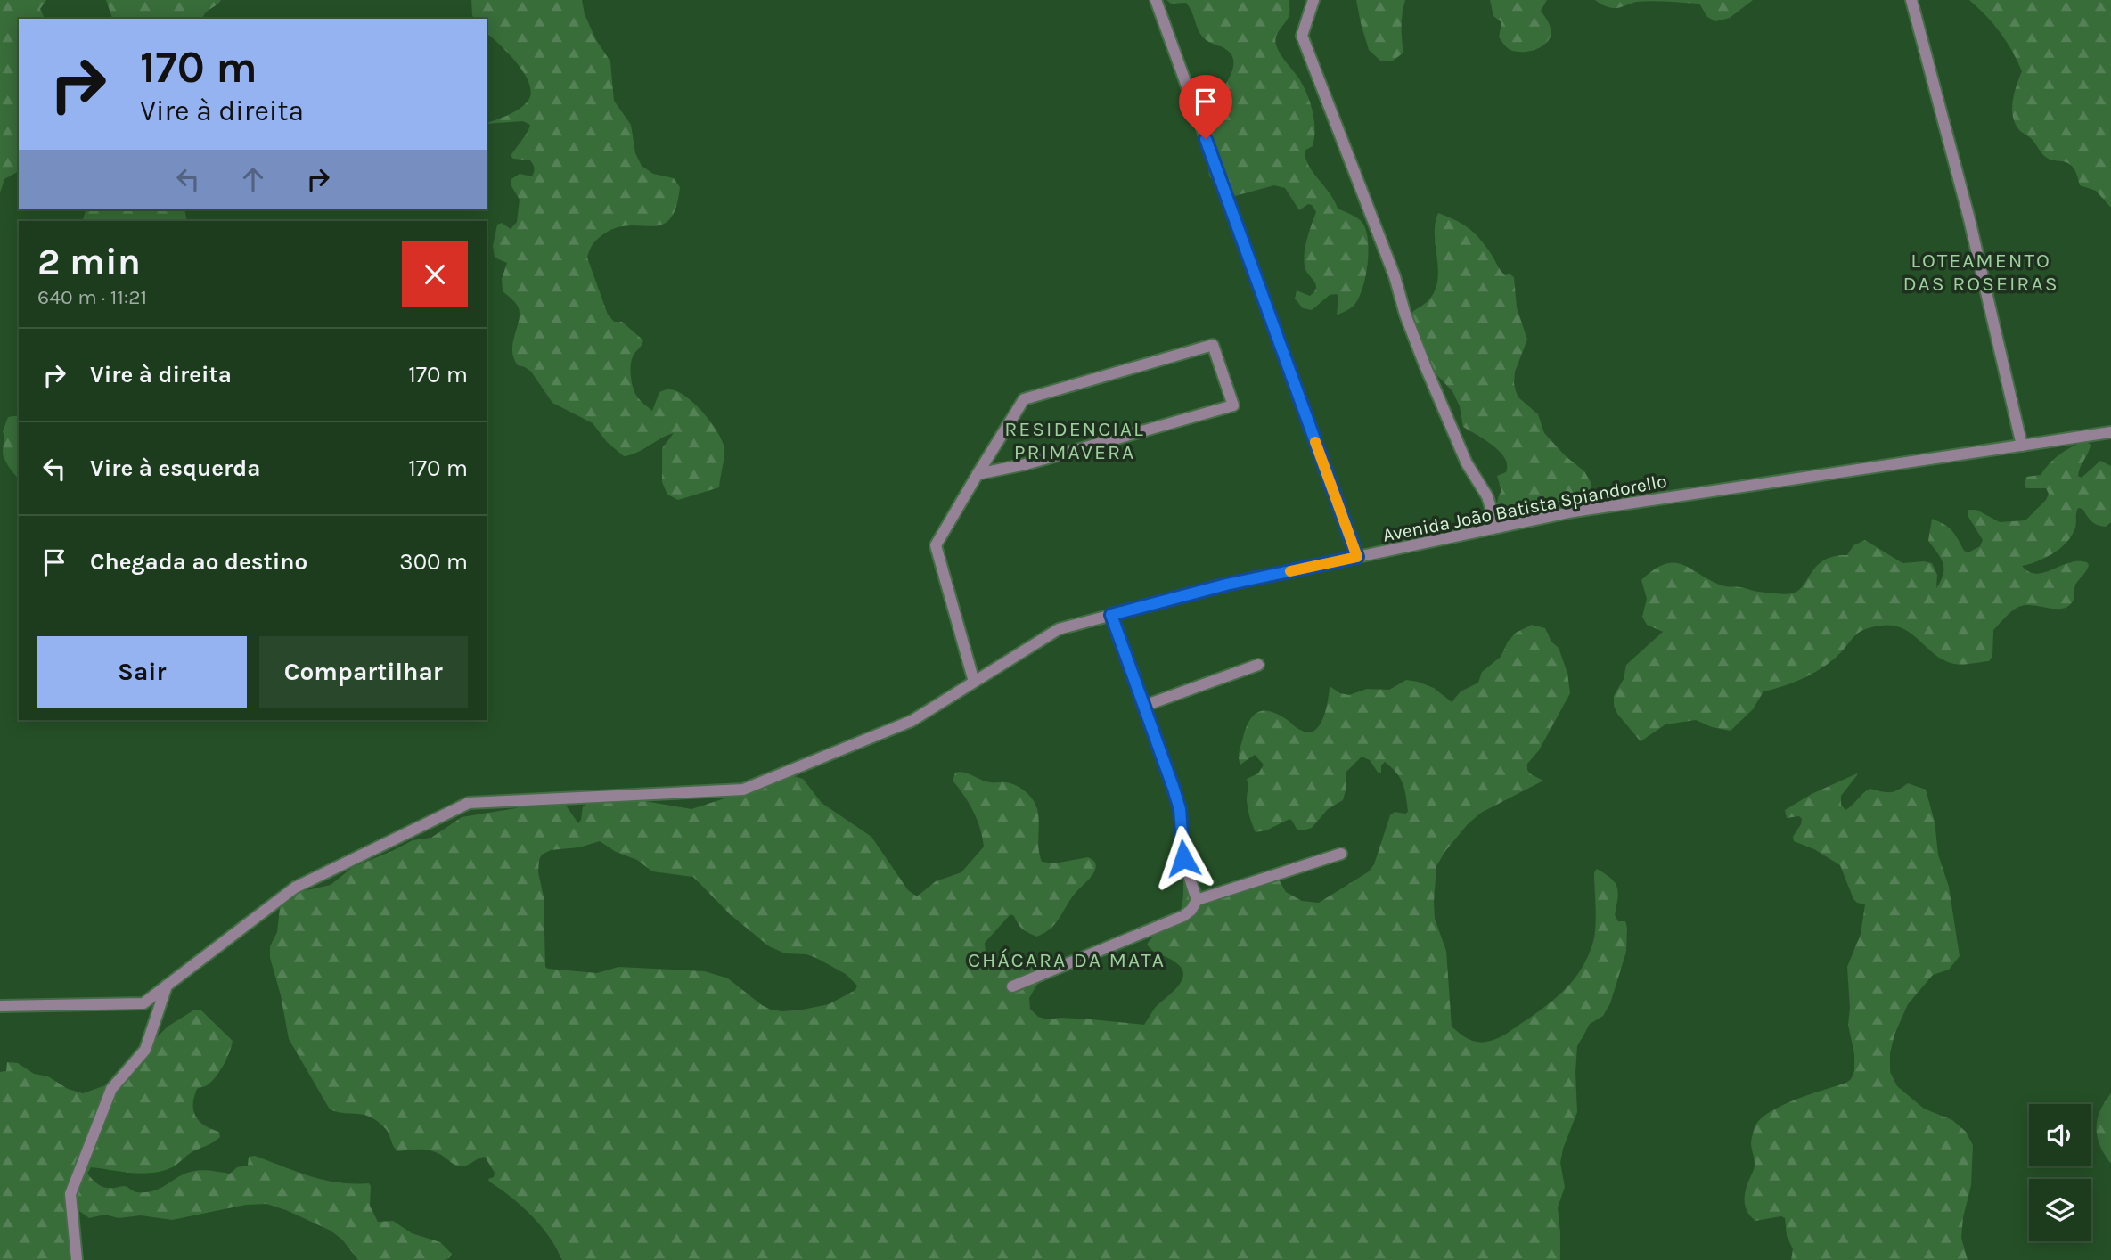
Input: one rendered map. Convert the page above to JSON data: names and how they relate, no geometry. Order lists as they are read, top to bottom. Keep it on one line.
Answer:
{"streets":{"street":["Avenida João Batista Spiandorello"]},"districts":["LOTEAMENTO DAS ROSEIRAS","RESIDENCIAL PRIMAVERA","CHÁCARA DA MATA"],"page":{"turn":["170 m","Vire à direita"],"heading":["2 min","640 m · 11:21"],"list":[{"name":"Vire à direita","value":"170 m"},{"name":"Vire à esquerda","value":"170 m"},{"name":"Chegada ao destino","value":"300 m"}],"buttons":["Sair","Compartilhar"]}}
